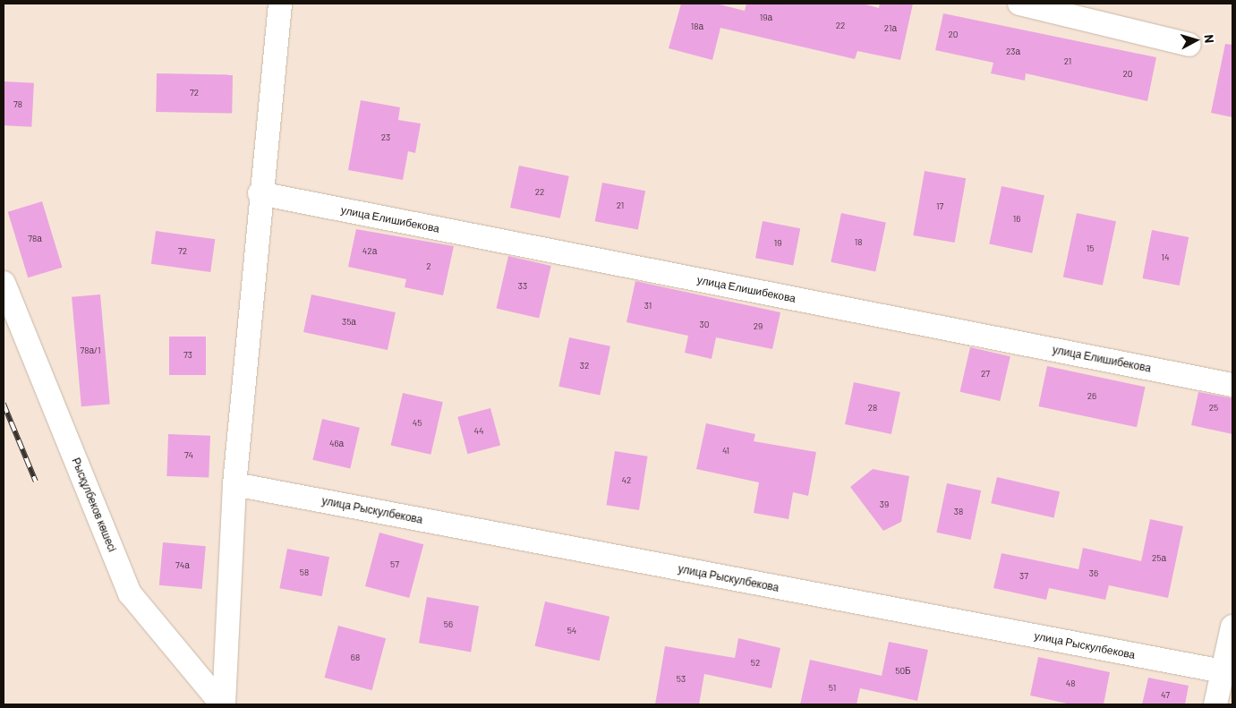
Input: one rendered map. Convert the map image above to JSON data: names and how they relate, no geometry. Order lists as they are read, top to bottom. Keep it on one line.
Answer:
{"streets":{"street":["улица Елишибекова","Рысқұлбеков көшесі","улица Рыскулбекова"]},"house_numbers":["19а","22","18а","21а","20","23а","21","20","72","78","23","22","21","17","16","78а","18","19","15","72","42а","14","2","33","31","35а","30","29","78а/1","73","32","27","26","28","25","45","44","46а","41","74","42","39","38","25а","57","74а","58","36","37","56","54","68","52","50Б","53","48","51","47"],"north":"right"}
